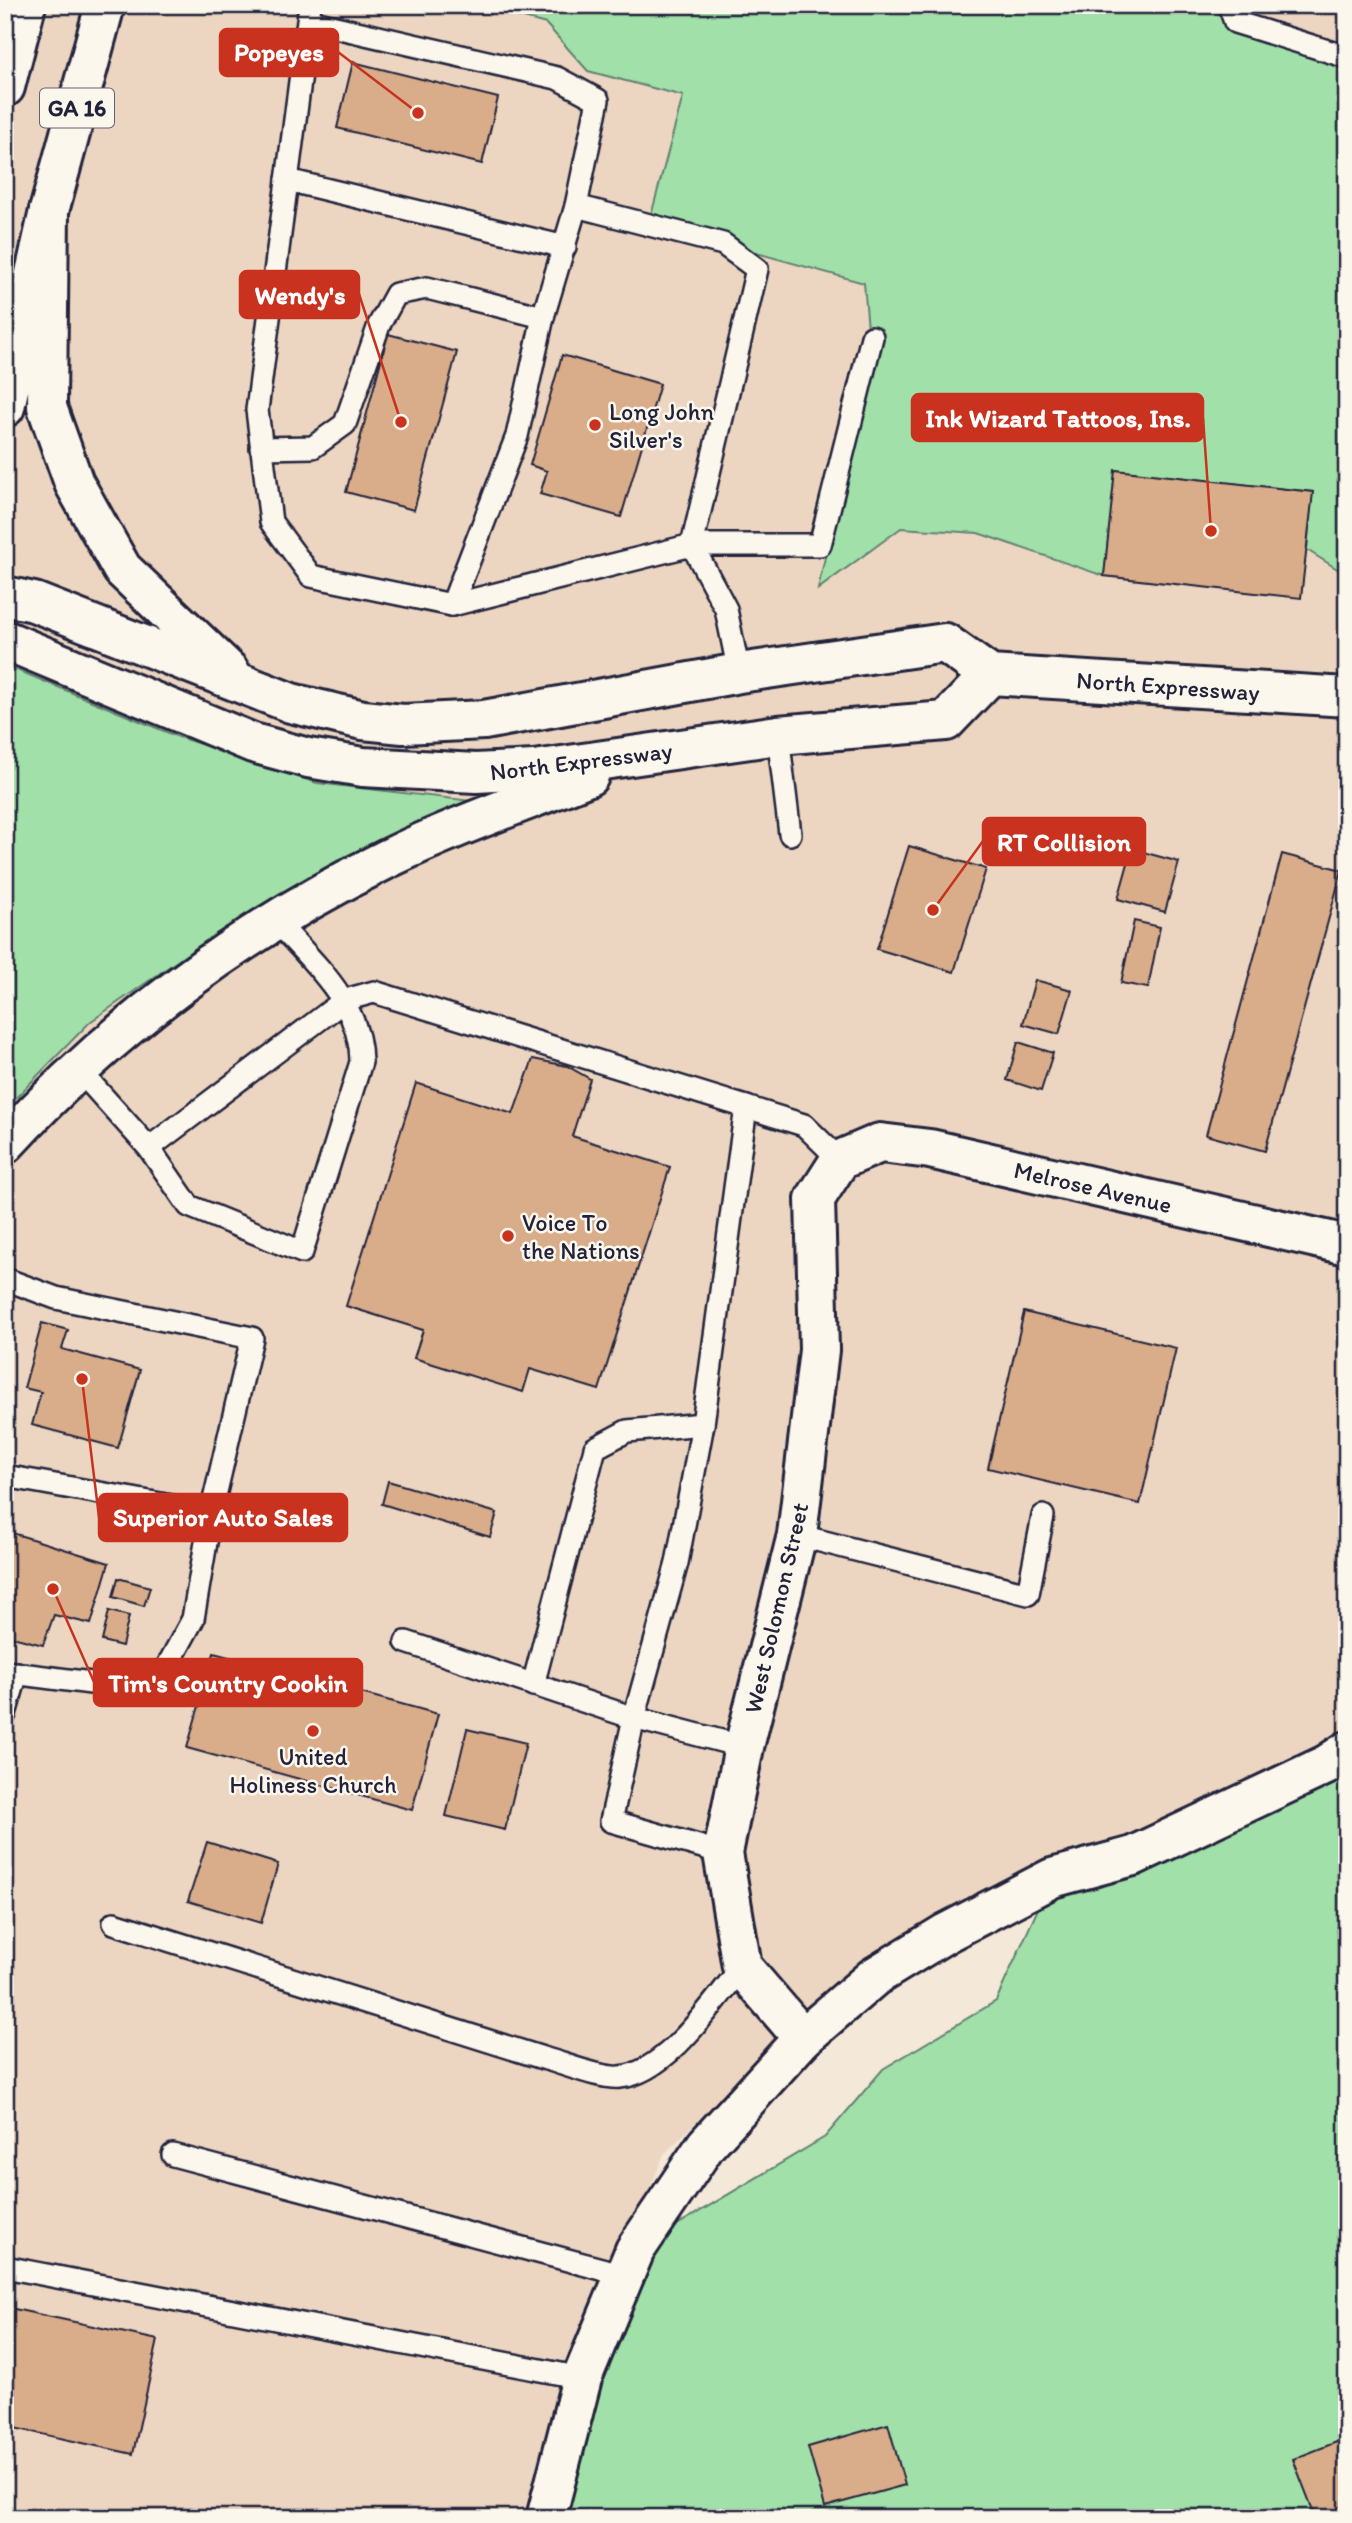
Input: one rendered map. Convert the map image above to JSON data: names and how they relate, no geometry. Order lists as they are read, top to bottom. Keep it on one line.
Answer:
{"streets":{"main road":["GA 16","North Expressway","Melrose Avenue","West Solomon Street"]},"crossings":[["Melrose Avenue","West Solomon Street"]],"places":["Popeyes","Wendy's","Long John Silver's","Ink Wizard Tattoos, Ins.","RT Collision","Voice To the Nations","Superior Auto Sales","Tim's Country Cookin","United Holiness Church"]}
